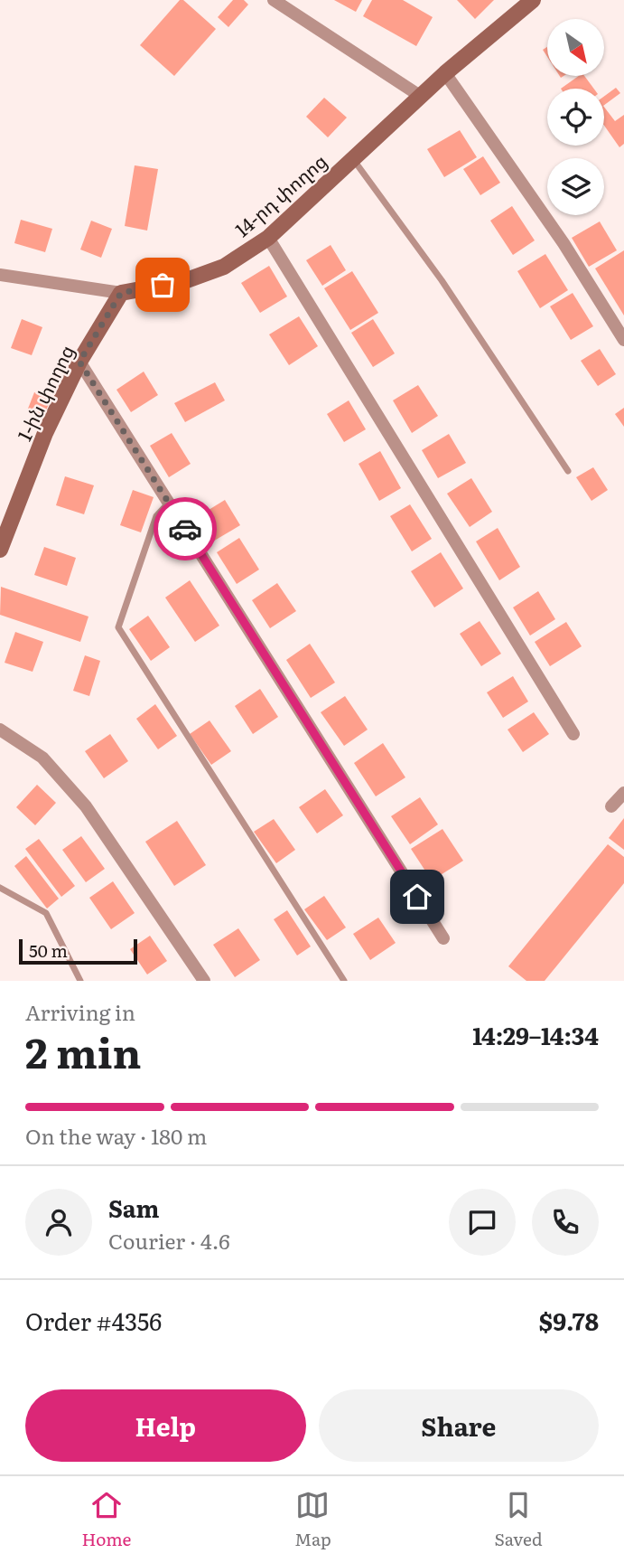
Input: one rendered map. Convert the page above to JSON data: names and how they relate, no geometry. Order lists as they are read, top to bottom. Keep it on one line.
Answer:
{"streets":{"street":["14-րդ փողոց","1-ին փողոց"]},"crossings":[["14-րդ փողոց","1-ին փողոց"]],"scale_bar":"50 m","north":"bottom right","page":{"scale":"50 m","heading":["2 min","Arriving in","14:29–14:34"],"panel":["Sam","Courier · 4.6","Order #4356","$9.78"],"bar":"On the way · 180 m","buttons":["Help","Share"],"tabs":["Home","Map","Saved"]}}
